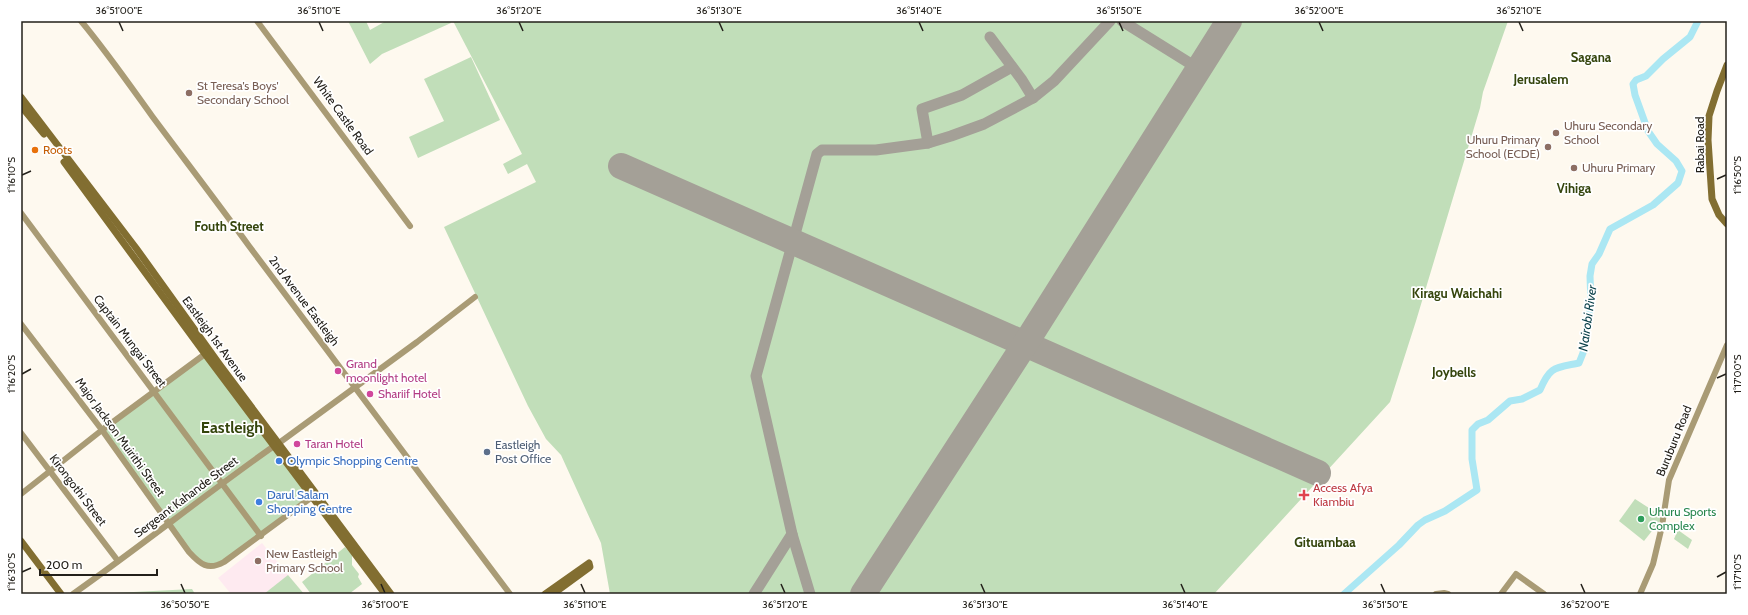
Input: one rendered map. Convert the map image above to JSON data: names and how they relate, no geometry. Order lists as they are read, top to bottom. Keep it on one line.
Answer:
{"streets":{"main road":["Rabai Road","Eastleigh 1st Avenue"],"street":["White Castle Road","2nd Avenue Eastleigh","Captain Mungai Street","Major Jackson Muirithi Street","Buruburu Road","Kirongothi Street","Sergeant Kahande Street"]},"crossings":[["2nd Avenue Eastleigh","Sergeant Kahande Street"],["Eastleigh 1st Avenue","Sergeant Kahande Street"],["Captain Mungai Street","Major Jackson Muirithi Street"],["Captain Mungai Street","Sergeant Kahande Street"],["Major Jackson Muirithi Street","Sergeant Kahande Street"],["Kirongothi Street","Sergeant Kahande Street"]],"districts":["Sagana","Jerusalem","Vihiga","Fouth Street","Kiragu Waichahi","Joybells","Eastleigh","Gituambaa"],"water":["Nairobi River"],"places":{"other":["St Teresa's Boys' Secondary School","Uhuru Secondary School","Uhuru Primary School (ECDE)","Roots","Uhuru Primary","Grand moonlight hotel","Shariif Hotel","Taran Hotel","Eastleigh Post Office","Olympic Shopping Centre","Darul Salam Shopping Centre","Uhuru Sports Complex","New Eastleigh Primary School"],"health":["Access Afya Kiambiu"]},"scale_bar":"200 m","coordinates":["36°51'00\"E","36°51'10\"E","36°51'20\"E","36°51'30\"E","36°51'40\"E","36°51'50\"E","36°52'00\"E","36°52'10\"E","1°16'10\"S","1°16'50\"S","1°16'20\"S","1°17'00\"S","1°16'30\"S","1°17'10\"S","36°50'50\"E"]}
